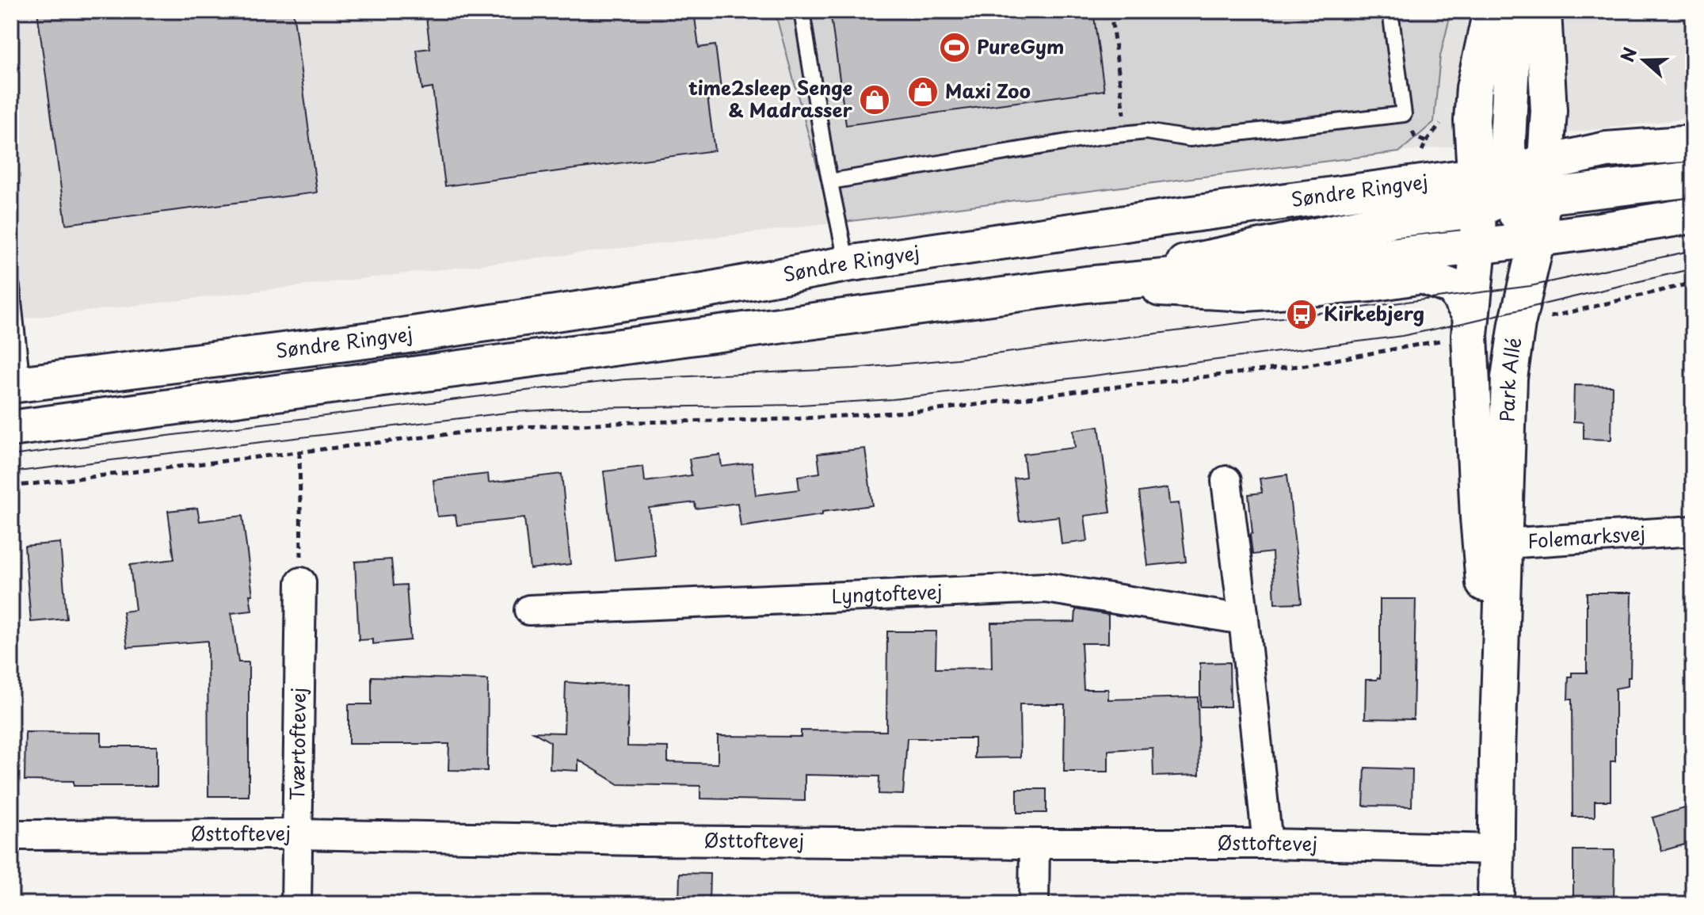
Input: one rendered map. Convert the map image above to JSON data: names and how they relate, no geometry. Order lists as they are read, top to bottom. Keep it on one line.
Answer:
{"streets":{"main road":["Søndre Ringvej","Park Allé"],"street":["Folemarksvej","Lyngtoftevej","Tværtoftevej","Østtoftevej"]},"crossings":[["Søndre Ringvej","Park Allé"],["Park Allé","Folemarksvej"],["Park Allé","Østtoftevej"],["Tværtoftevej","Østtoftevej"]],"places":{"sports":["PureGym"],"shop":["Maxi Zoo","time2sleep Senge & Madrasser"],"bus stop":["Kirkebjerg"]},"north":"left"}
